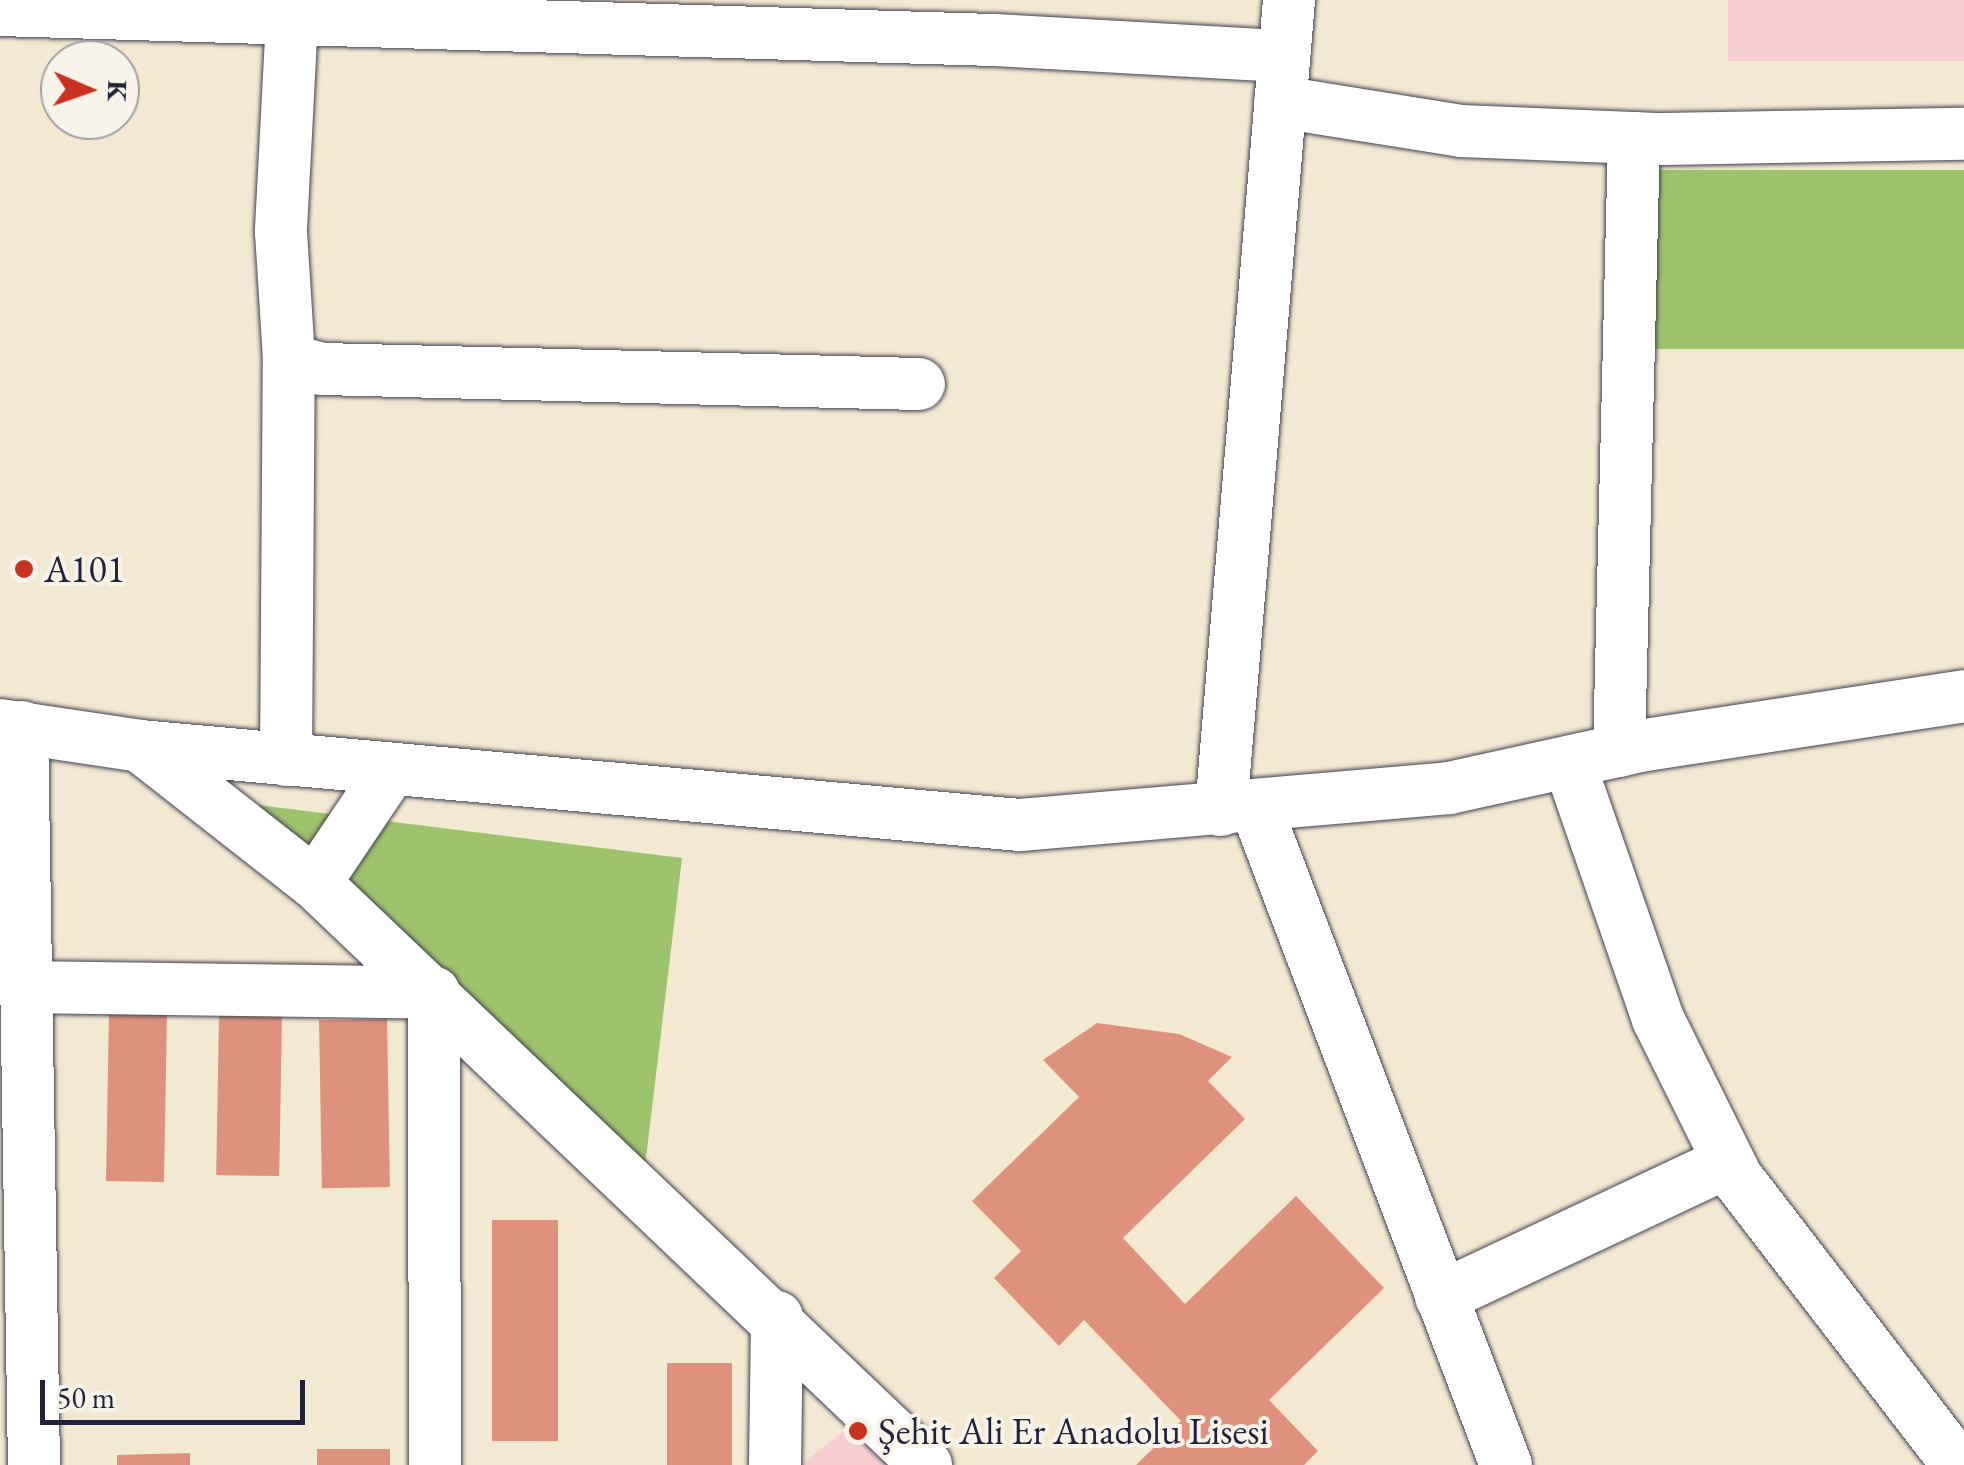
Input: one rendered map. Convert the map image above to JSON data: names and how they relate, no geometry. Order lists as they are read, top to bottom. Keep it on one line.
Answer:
{"places":["A101","Şehit Ali Er Anadolu Lisesi"],"scale_bar":"50 m","north":"right"}
